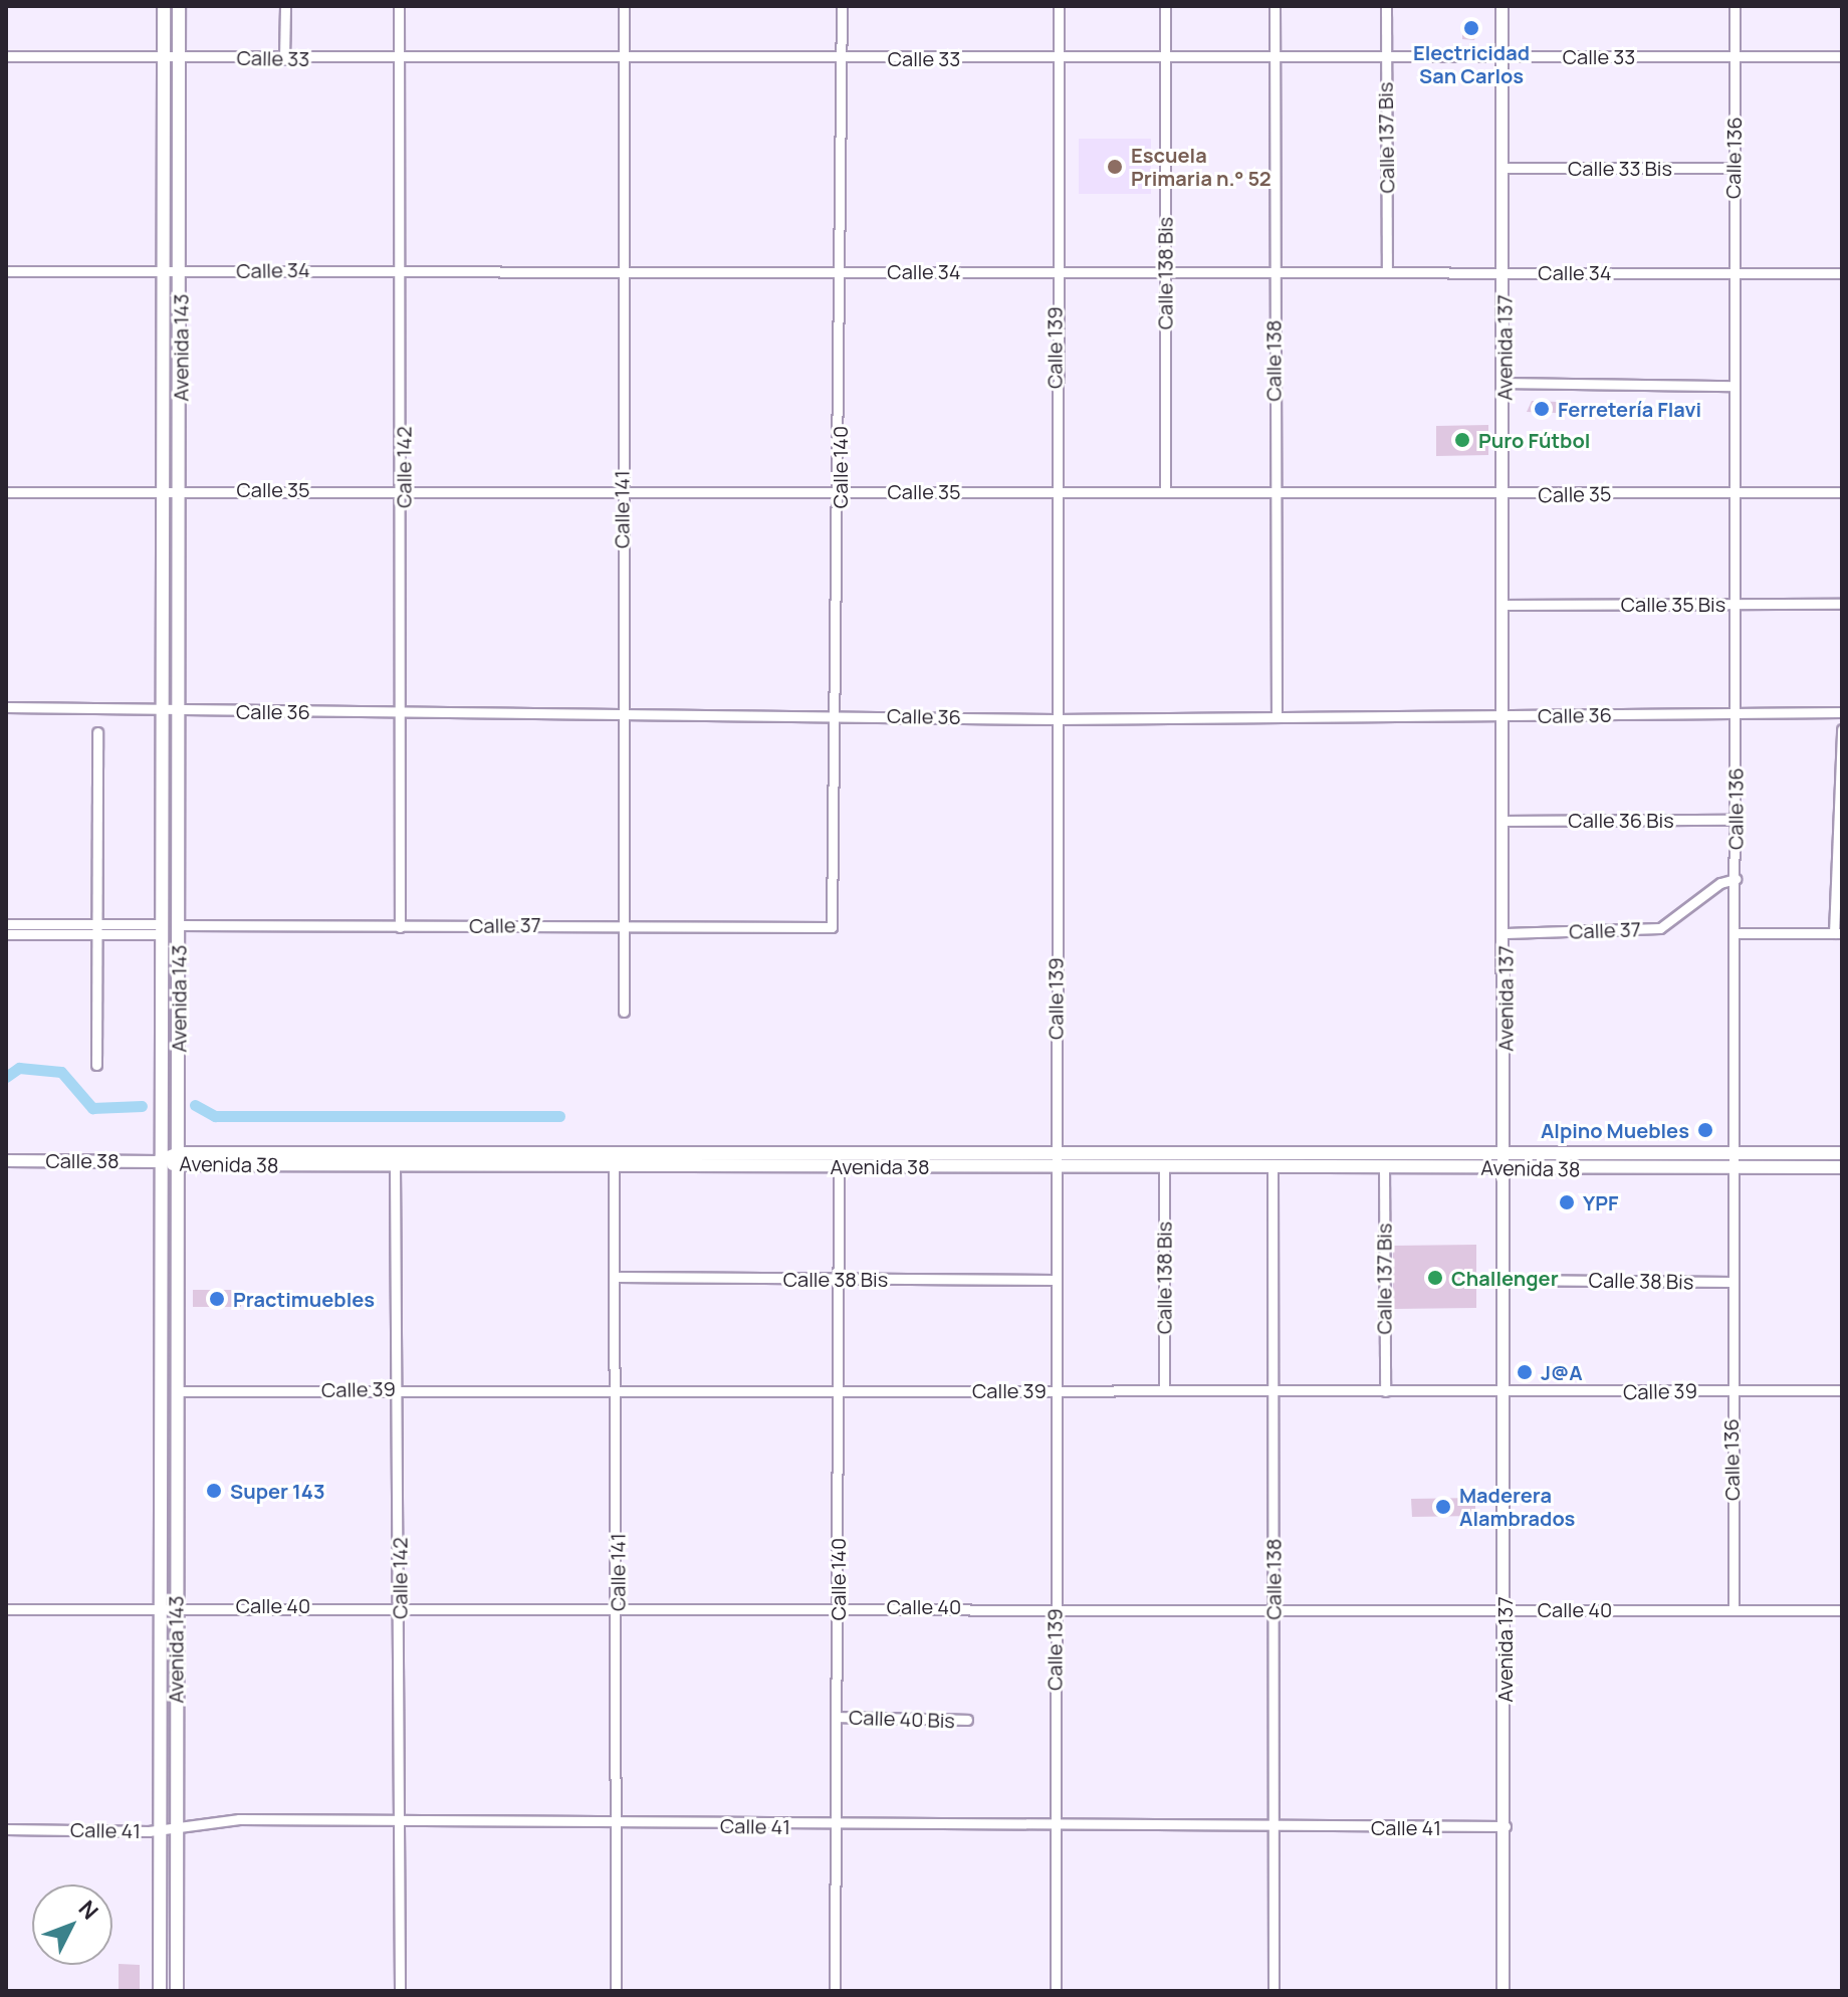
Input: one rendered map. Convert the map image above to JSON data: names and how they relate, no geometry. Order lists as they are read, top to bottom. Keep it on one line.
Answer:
{"streets":{"main road":["Avenida 143","Avenida 38"],"street":["Calle 33","Calle 137 Bis","Calle 136","Calle 33 Bis","Calle 34","Calle 138 Bis","Calle 139","Avenida 137","Calle 138","Calle 142","Calle 140","Calle 35","Calle 141","Calle 35 Bis","Calle 36","Calle 36 Bis","Calle 37","Calle 38","Calle 38 Bis","Calle 39","Calle 40","Calle 40 Bis","Calle 41"]},"crossings":[["Calle 33","Calle 137 Bis"],["Calle 33","Calle 136"],["Calle 33","Calle 138 Bis"],["Calle 33","Avenida 143"],["Calle 33","Calle 139"],["Calle 33","Avenida 137"],["Calle 33","Calle 138"],["Calle 33","Calle 142"],["Calle 33","Calle 140"],["Calle 33","Calle 141"],["Calle 137 Bis","Calle 34"],["Calle 137 Bis","Avenida 38"],["Calle 137 Bis","Calle 39"],["Calle 136","Calle 33 Bis"],["Calle 136","Calle 34"],["Calle 136","Calle 35"],["Calle 136","Calle 35 Bis"],["Calle 136","Calle 36"],["Calle 136","Calle 36 Bis"],["Calle 136","Calle 37"],["Calle 136","Avenida 38"],["Calle 136","Calle 38 Bis"],["Calle 136","Calle 39"],["Calle 136","Calle 40"],["Calle 33 Bis","Avenida 137"],["Calle 34","Calle 138 Bis"],["Calle 34","Avenida 143"],["Calle 34","Calle 139"],["Calle 34","Avenida 137"],["Calle 34","Calle 138"],["Calle 34","Calle 142"],["Calle 34","Calle 140"],["Calle 34","Calle 141"],["Calle 138 Bis","Calle 35"],["Calle 138 Bis","Avenida 38"],["Calle 138 Bis","Calle 39"],["Avenida 143","Calle 35"],["Avenida 143","Calle 36"],["Avenida 143","Calle 37"],["Avenida 143","Calle 38"],["Avenida 143","Avenida 38"],["Avenida 143","Calle 39"],["Avenida 143","Calle 40"],["Avenida 143","Calle 41"],["Calle 139","Calle 35"],["Calle 139","Calle 36"],["Calle 139","Avenida 38"],["Calle 139","Calle 38 Bis"],["Calle 139","Calle 39"],["Calle 139","Calle 40"],["Calle 139","Calle 41"],["Avenida 137","Calle 35"],["Avenida 137","Calle 35 Bis"],["Avenida 137","Calle 36"],["Avenida 137","Calle 36 Bis"],["Avenida 137","Calle 37"],["Avenida 137","Avenida 38"],["Avenida 137","Calle 38 Bis"],["Avenida 137","Calle 39"],["Avenida 137","Calle 40"],["Avenida 137","Calle 41"],["Calle 138","Calle 35"],["Calle 138","Calle 36"],["Calle 138","Avenida 38"],["Calle 138","Calle 39"],["Calle 138","Calle 40"],["Calle 138","Calle 41"],["Calle 142","Calle 35"],["Calle 142","Calle 36"],["Calle 142","Calle 37"],["Calle 142","Avenida 38"],["Calle 142","Calle 39"],["Calle 142","Calle 40"],["Calle 142","Calle 41"],["Calle 140","Calle 35"],["Calle 140","Calle 36"],["Calle 140","Calle 37"],["Calle 140","Avenida 38"],["Calle 140","Calle 38 Bis"],["Calle 140","Calle 39"],["Calle 140","Calle 40"],["Calle 140","Calle 40 Bis"],["Calle 140","Calle 41"],["Calle 35","Calle 141"],["Calle 141","Calle 36"],["Calle 141","Calle 37"],["Calle 141","Avenida 38"],["Calle 141","Calle 38 Bis"],["Calle 141","Calle 39"],["Calle 141","Calle 40"],["Calle 141","Calle 41"],["Calle 38","Avenida 38"]],"places":["Electricidad San Carlos","Escuela Primaria n.° 52","Ferretería Flavi","Puro Fútbol","Alpino Muebles","YPF","Challenger","Practimuebles","J@A","Super 143","Maderera Alambrados"],"north":"top right"}
